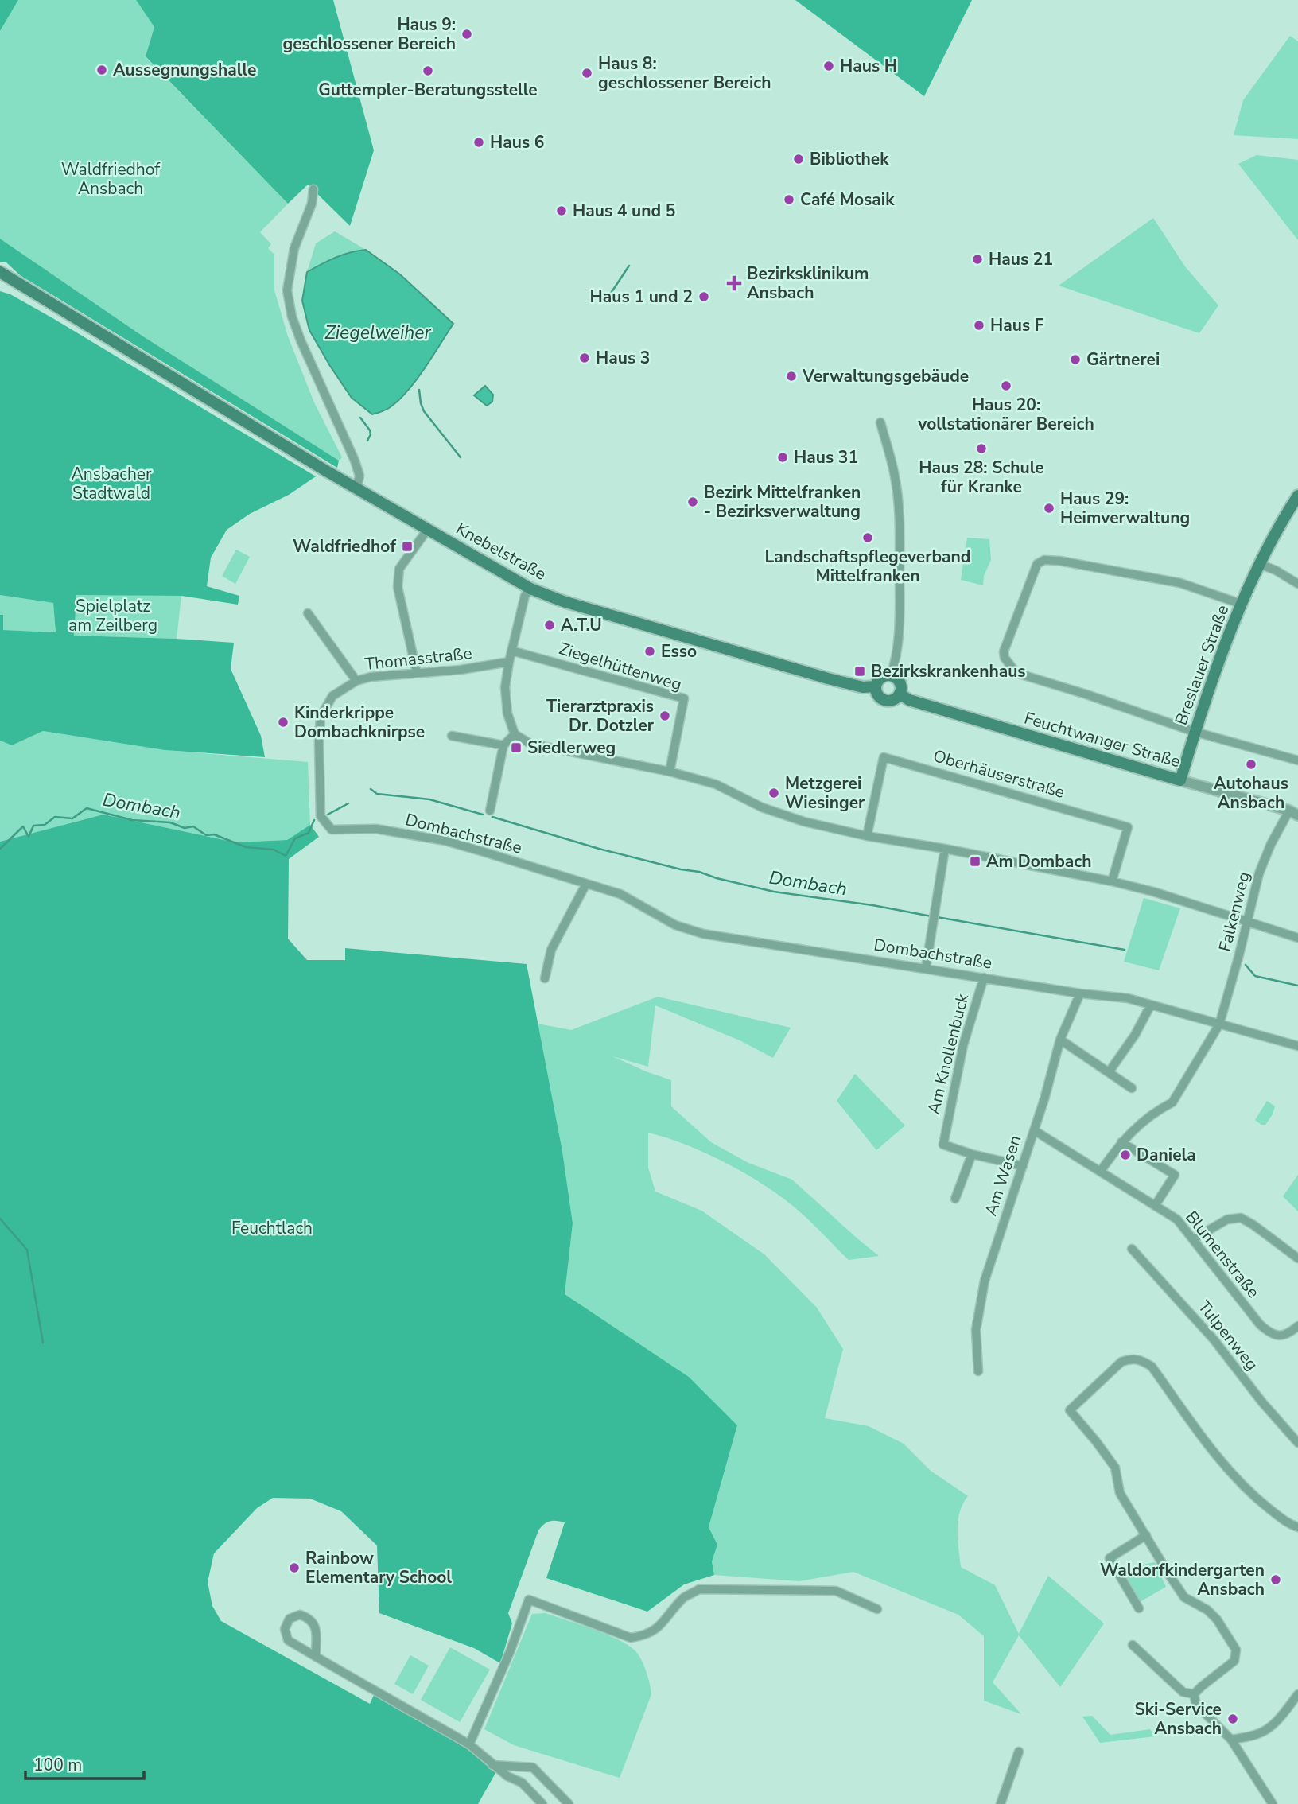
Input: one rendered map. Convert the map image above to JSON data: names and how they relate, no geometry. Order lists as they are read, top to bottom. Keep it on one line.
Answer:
{"streets":{"main road":["Knebelstraße","Breslauer Straße","Feuchtwanger Straße"],"street":["Thomasstraße","Ziegelhüttenweg","Oberhäuserstraße","Dombachstraße","Falkenweg","Am Knollenbuck","Am Wasen","Blumenstraße","Tulpenweg"]},"crossings":[["Knebelstraße","Feuchtwanger Straße"],["Thomasstraße","Dombachstraße"],["Breslauer Straße","Feuchtwanger Straße"],["Feuchtwanger Straße","Falkenweg"],["Dombachstraße","Falkenweg"],["Dombachstraße","Am Knollenbuck"],["Dombachstraße","Am Wasen"],["Falkenweg","Blumenstraße"],["Am Wasen","Blumenstraße"]],"water":["Ziegelweiher","Dombach"],"parks":["Waldfriedhof Ansbach","Ansbacher Stadtwald","Spielplatz am Zeilberg","Feuchtlach"],"places":{"other":["Haus 9: geschlossener Bereich","Haus H","Aussegnungshalle","Guttempler-Beratungsstelle","Haus 8: geschlossener Bereich","Haus 6","Bibliothek","Café Mosaik","Haus 4 und 5","Haus 21","Haus 1 und 2","Haus F","Haus 3","Gärtnerei","Verwaltungsgebäude","Haus 20: vollstationärer Bereich","Haus 28: Schule für Kranke","Haus 31","Bezirk Mittelfranken - Bezirksverwaltung","Haus 29: Heimverwaltung","Landschaftspflegeverband Mittelfranken","A.T.U","Esso","Tierarztpraxis Dr. Dotzler","Kinderkrippe Dombachknirpse","Autohaus Ansbach","Metzgerei Wiesinger","Daniela","Rainbow Elementary School","Waldorfkindergarten Ansbach","Ski-Service Ansbach"],"health":["Bezirksklinikum Ansbach"],"transit":["Waldfriedhof","Bezirkskrankenhaus","Siedlerweg","Am Dombach"]},"scale_bar":"100 m"}
